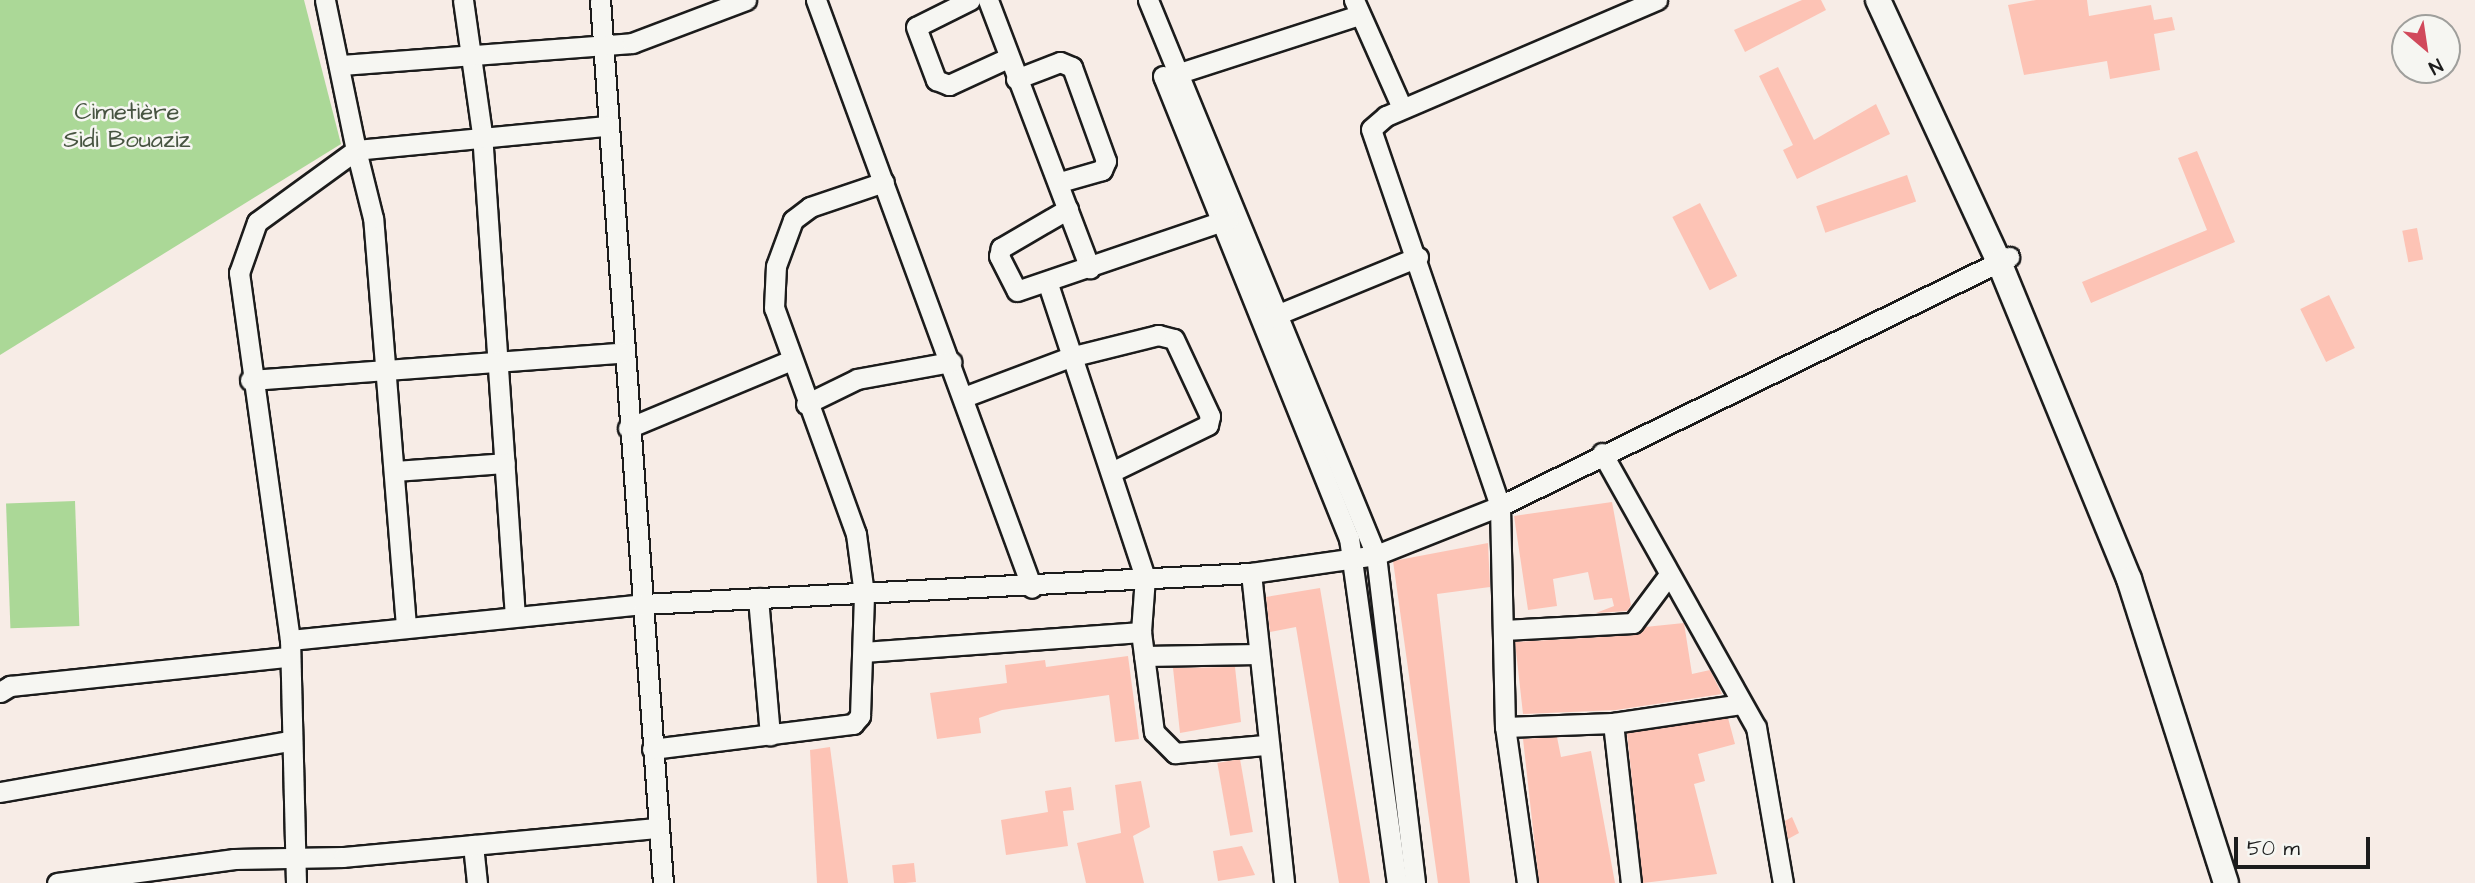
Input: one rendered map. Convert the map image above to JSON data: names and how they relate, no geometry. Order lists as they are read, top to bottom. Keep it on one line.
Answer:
{"parks":["Cimetière Sidi Bouaziz"],"scale_bar":"50 m","north":"bottom right"}
